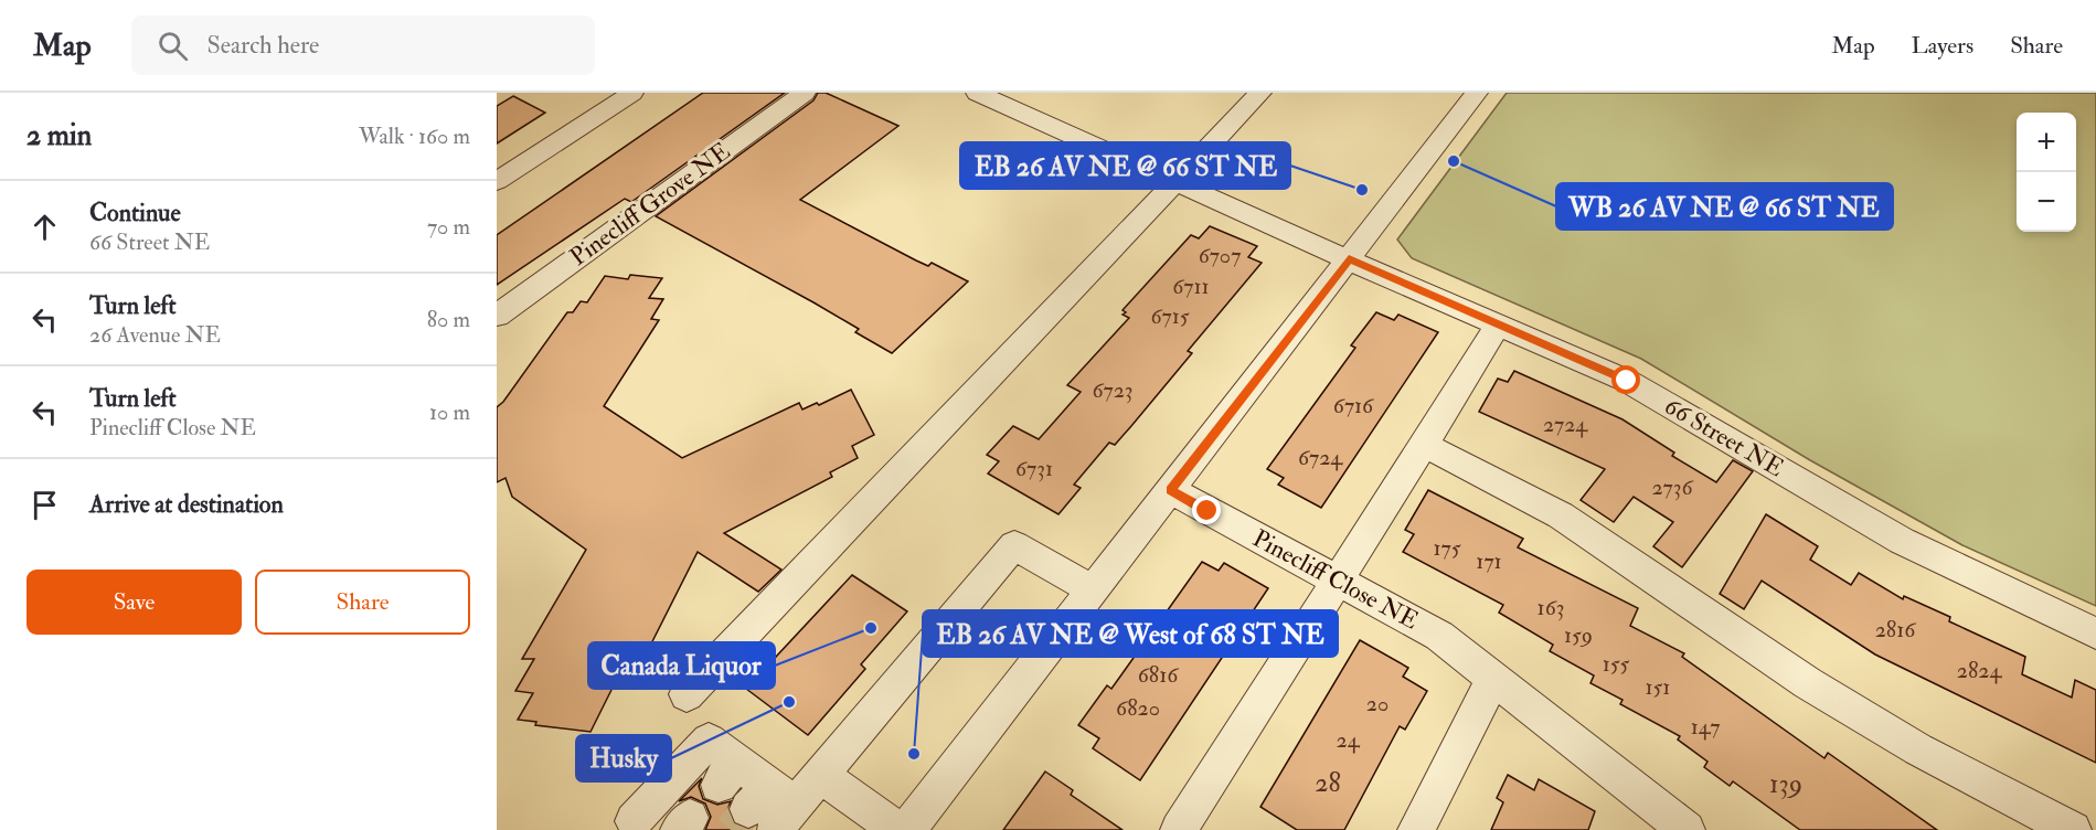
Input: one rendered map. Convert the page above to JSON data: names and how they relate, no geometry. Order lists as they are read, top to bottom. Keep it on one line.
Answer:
{"streets":{"street":["Pinecliff Grove NE","66 Street NE","Pinecliff Close NE"]},"places":["WB 26 AV NE @ 66 ST NE","EB 26 AV NE @ 66 ST NE","Canada Liquor","Husky","EB 26 AV NE @ West of 68 ST NE"],"house_numbers":["6707","6711","6715","6723","6716","2724","6724","6731","2736","175","171","163","2816","159","155","2824","6816","151","20","6820","147","24","28","139"],"page":{"header":"Map","search":"Search here","nav":["Map","Layers","Share"],"heading":["2 min","Walk · 160 m"],"map_buttons":["+","−"],"list":[["Continue","66 Street NE","70 m"],["Turn left","26 Avenue NE","80 m"],["Turn left","Pinecliff Close NE","10 m"],"Arrive at destination"],"buttons":["Save","Share"]}}
